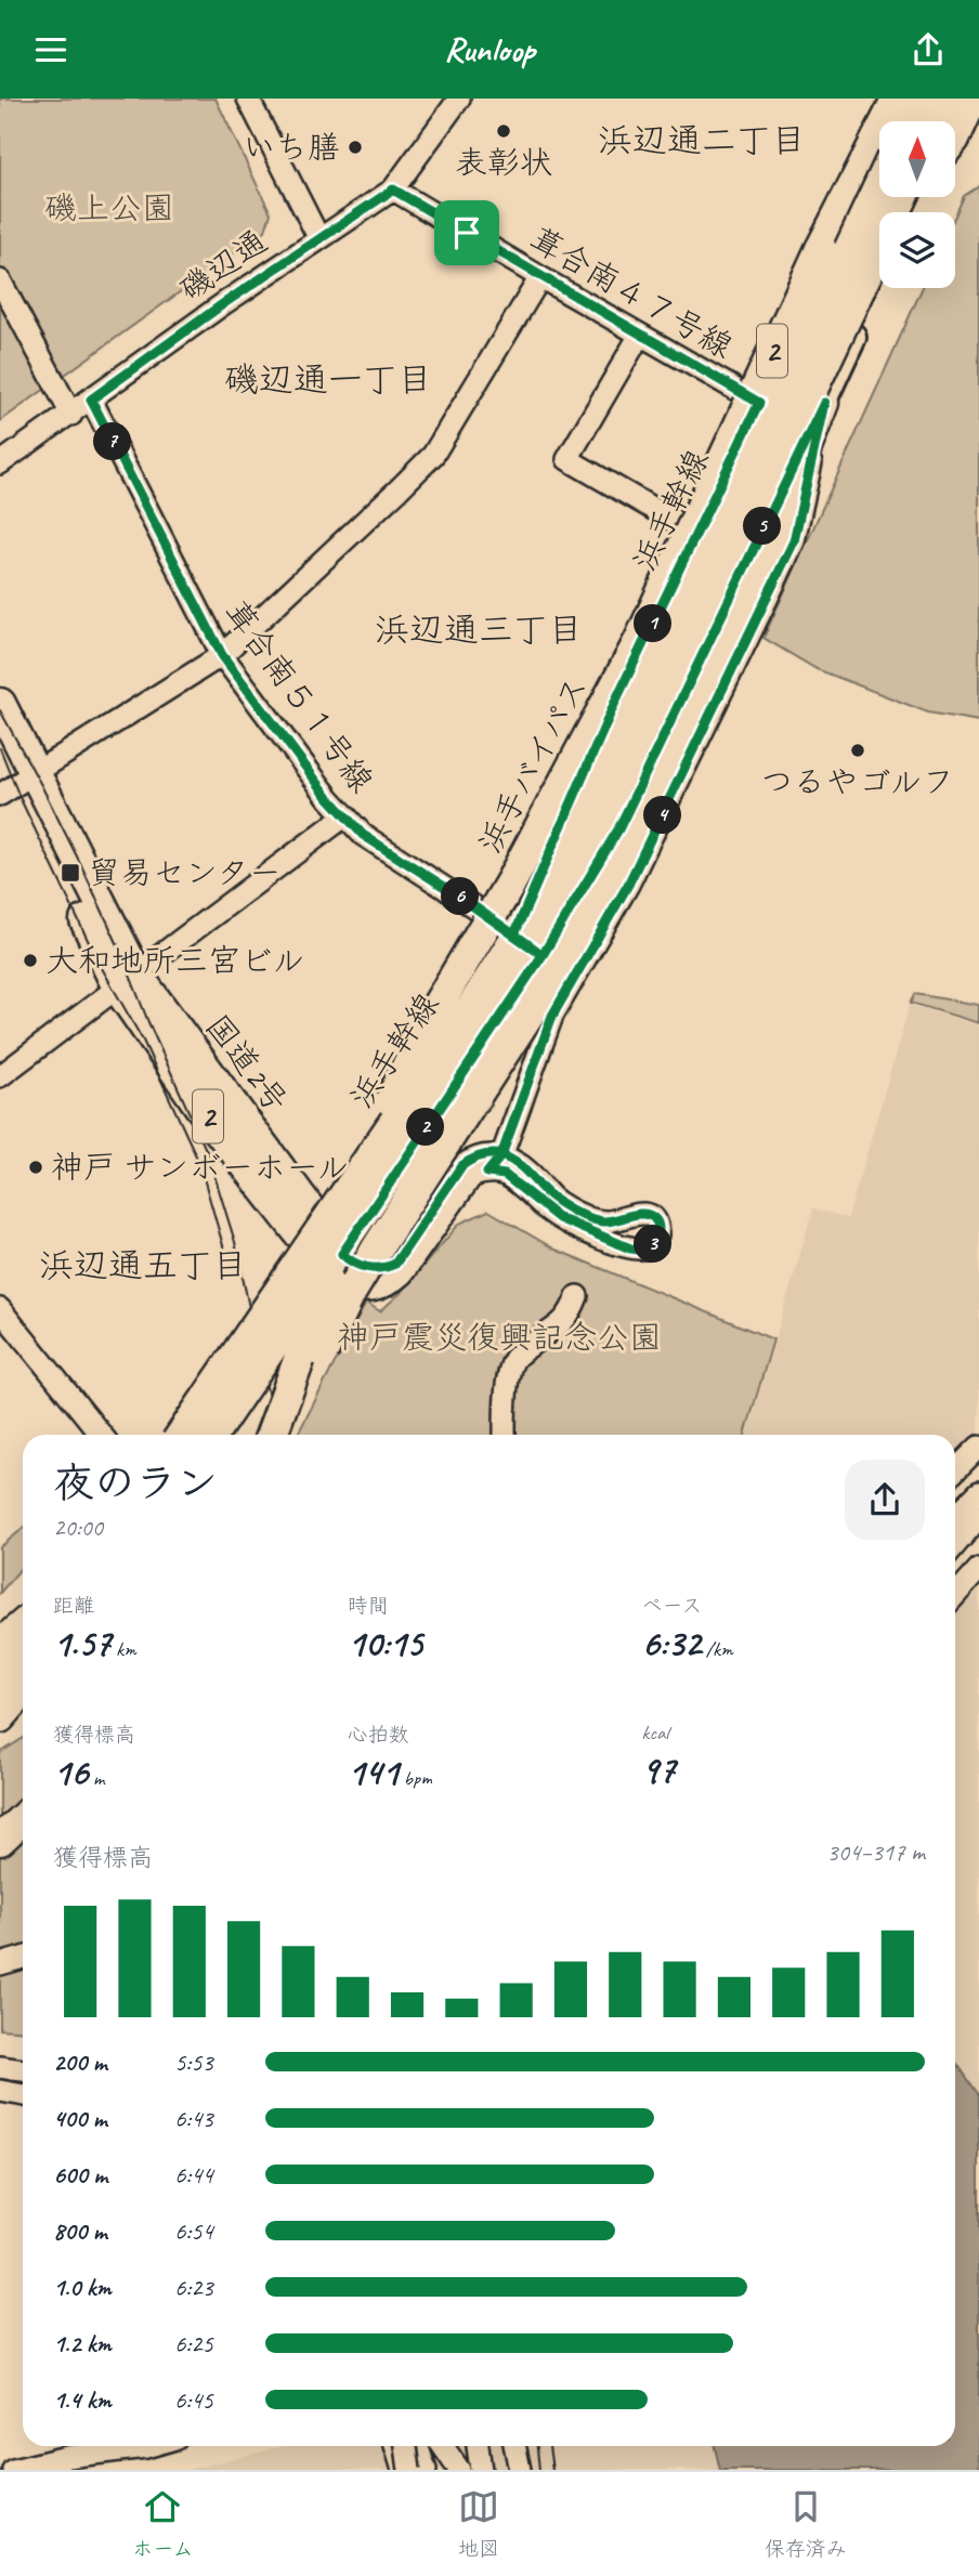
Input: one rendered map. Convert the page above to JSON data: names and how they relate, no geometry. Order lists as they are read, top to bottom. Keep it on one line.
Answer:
{"streets":{"highway":["2","浜手バイパス","国道2号"],"main road":["浜手幹線"],"street":["磯辺通","葺合南４７号線","葺合南５１号線"]},"crossings":[["磯辺通","葺合南４７号線"],["磯辺通","葺合南５１号線"],["葺合南４７号線","浜手幹線"],["浜手幹線","葺合南５１号線"],["浜手幹線","国道2号"]],"districts":["浜辺通二丁目","磯辺通一丁目","浜辺通三丁目","浜辺通五丁目"],"parks":["磯上公園","神戸震災復興記念公園"],"places":{"other":["表彰状","いち膳","つるやゴルフ","大和地所三宮ビル","神戸 サンボーホール"],"transit":["貿易センター"]},"north":"top","page":{"header":"Runloop","pins":["7","5","1","4","6","2","3"],"heading":["夜のラン","20:00"],"stats":[["距離","1.57 km"],["時間","10:15"],["ペース","6:32 /km"],["獲得標高","16 m"],["心拍数","141 bpm"],["kcal","97"]],"chart":["獲得標高","304–317 m"],"list":[{"name":"200 m","note":"5:53"},{"name":"400 m","note":"6:43"},{"name":"600 m","note":"6:44"},{"name":"800 m","note":"6:54"},{"name":"1.0 km","note":"6:23"},{"name":"1.2 km","note":"6:25"},{"name":"1.4 km","note":"6:45"}],"tabs":["ホーム","地図","保存済み"]}}
